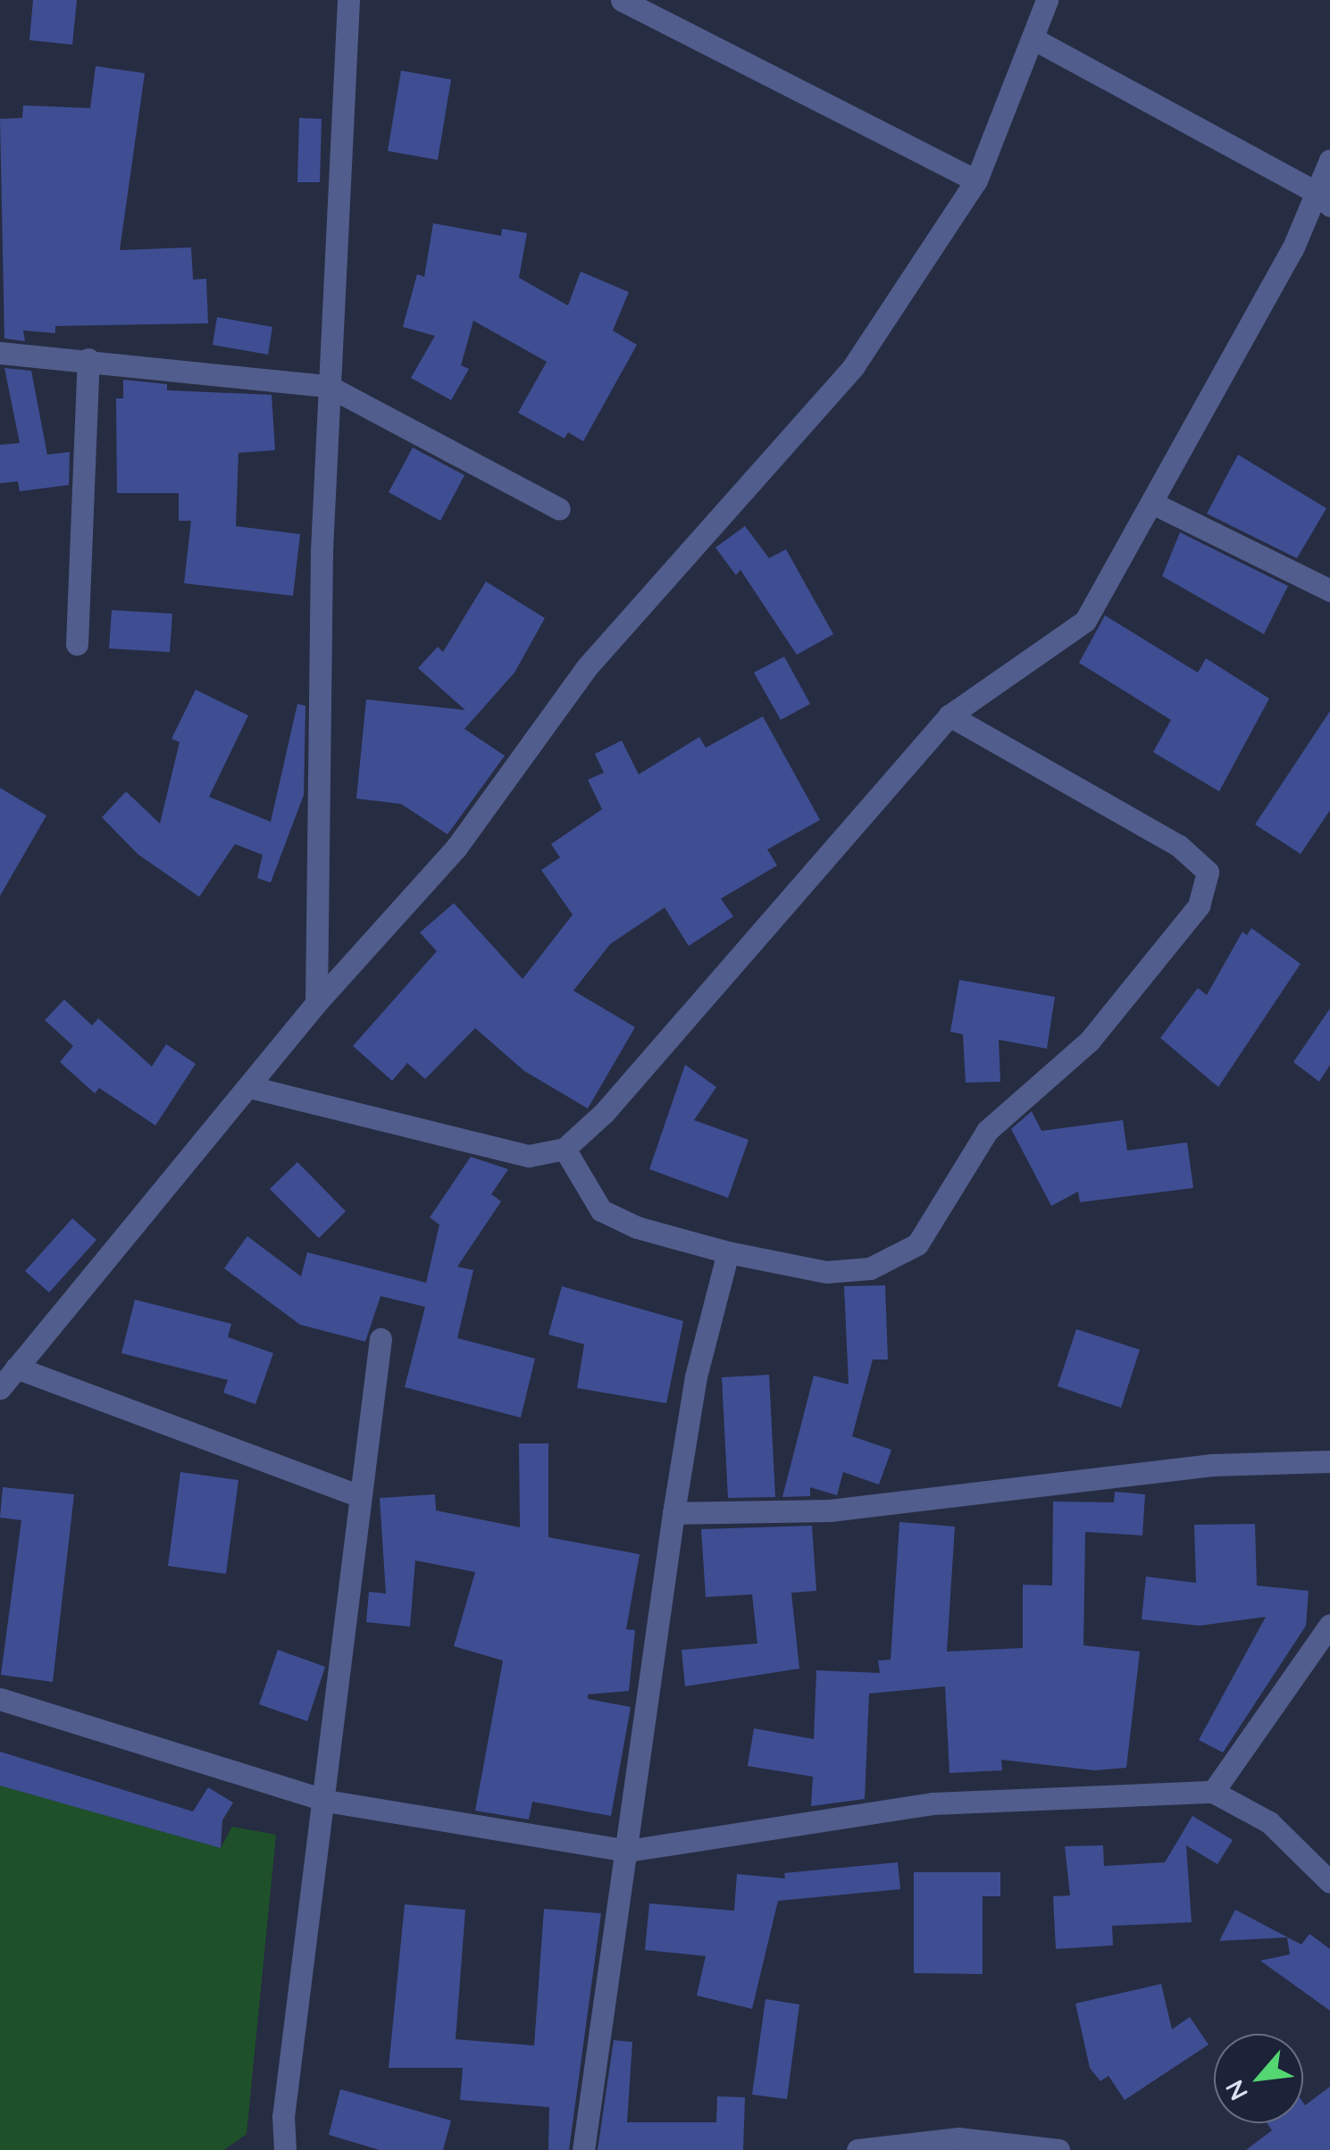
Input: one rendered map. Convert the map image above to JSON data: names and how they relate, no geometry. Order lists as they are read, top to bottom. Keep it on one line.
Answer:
{"north":"bottom left"}
